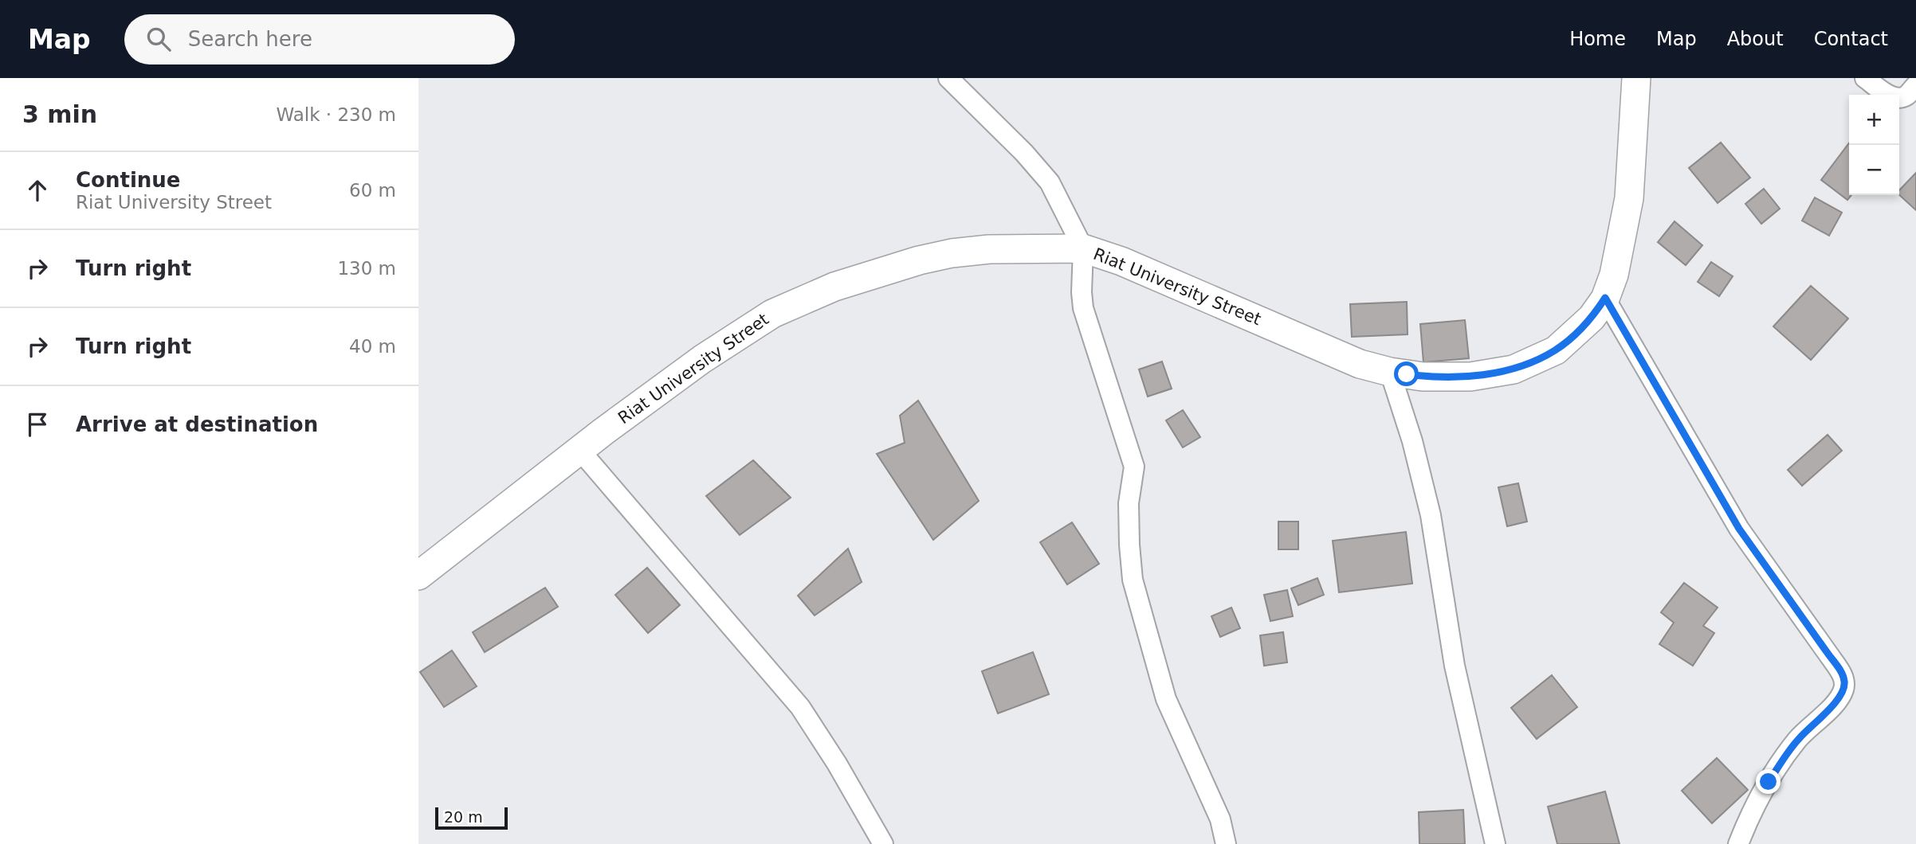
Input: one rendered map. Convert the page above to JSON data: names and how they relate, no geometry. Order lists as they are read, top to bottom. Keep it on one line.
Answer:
{"streets":{"street":["Riat University Street"]},"scale_bar":"20 m","page":{"header":"Map","search":"Search here","nav":["Home","Map","About","Contact"],"heading":["3 min","Walk · 230 m"],"map_buttons":["+","−"],"list":[["Continue","Riat University Street","60 m"],["Turn right","130 m"],["Turn right","40 m"],"Arrive at destination"],"scale":"20 m"}}
